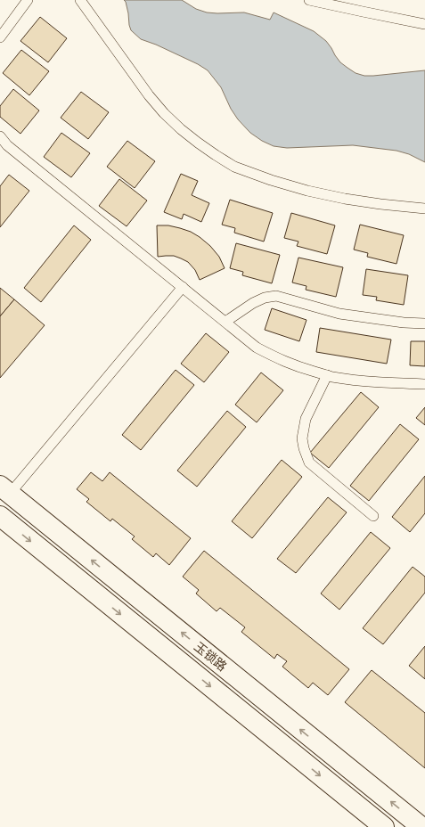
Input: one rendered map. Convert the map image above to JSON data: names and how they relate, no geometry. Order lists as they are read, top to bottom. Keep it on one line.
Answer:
{"streets":{"street":["玉锁路"]}}
